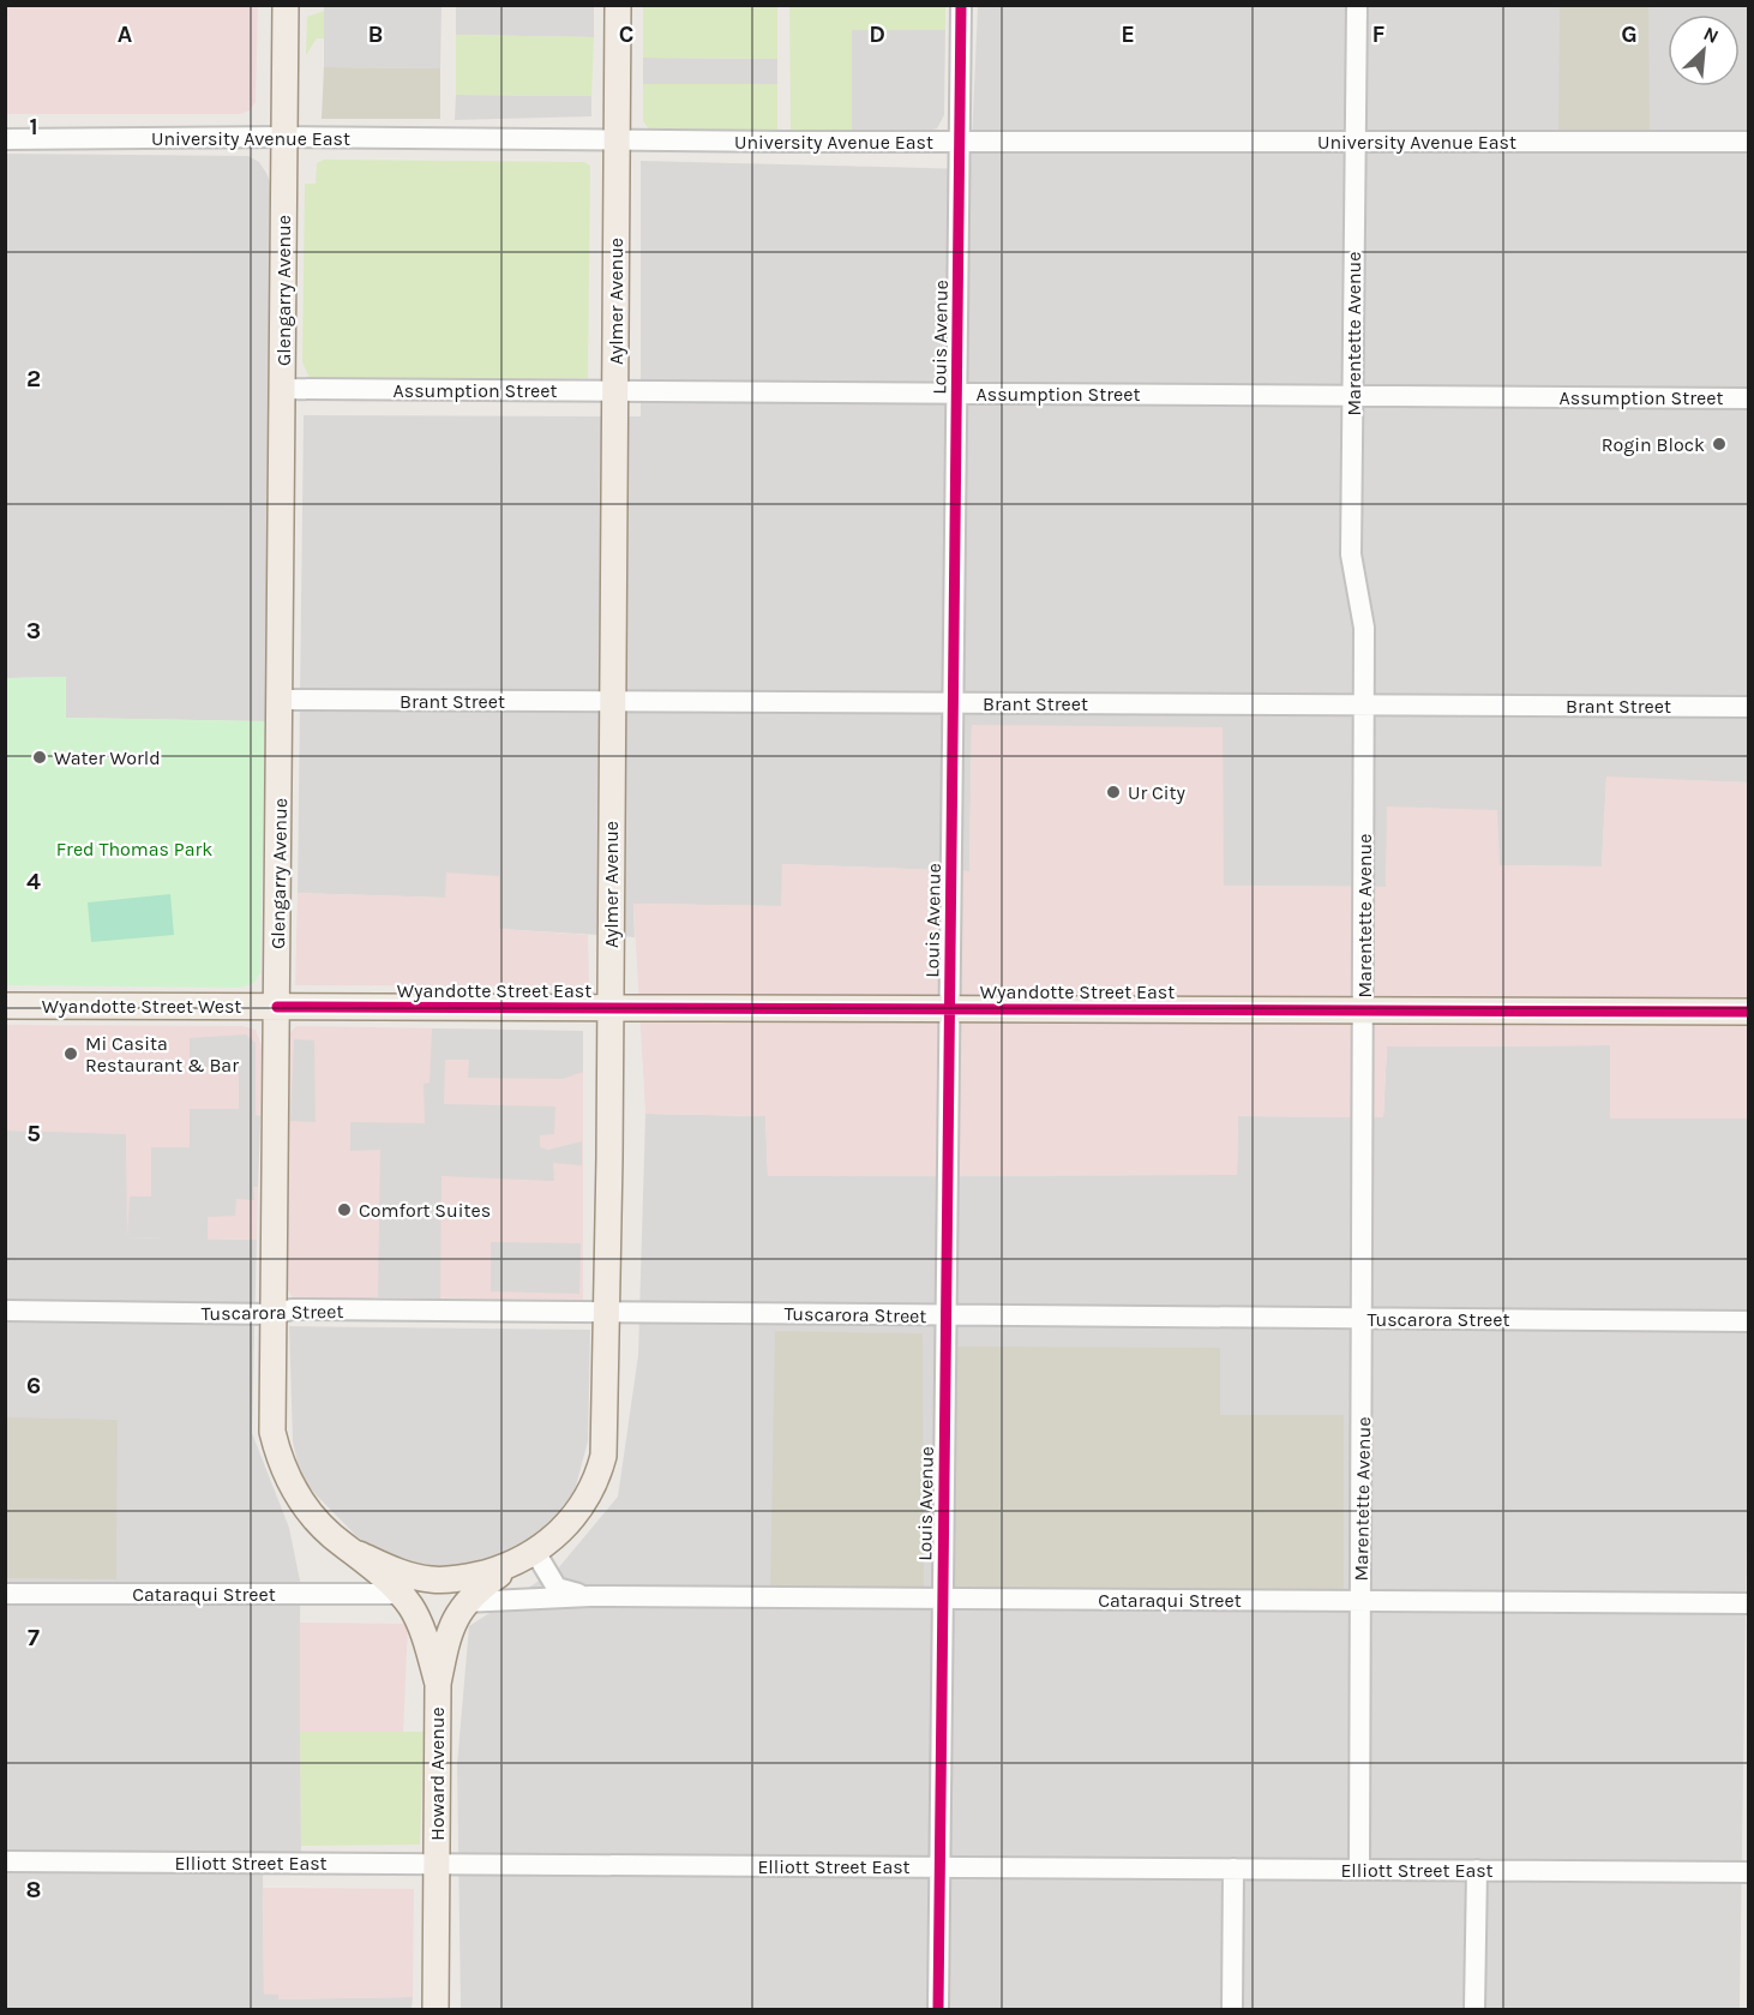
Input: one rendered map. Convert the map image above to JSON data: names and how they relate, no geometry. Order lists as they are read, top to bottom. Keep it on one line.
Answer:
{"streets":{"main road":["Glengarry Avenue","Aylmer Avenue","Wyandotte Street East","Wyandotte Street West","Howard Avenue"],"street":["University Avenue East","Marentette Avenue","Louis Avenue","Assumption Street","Brant Street","Tuscarora Street","Cataraqui Street","Elliott Street East"]},"crossings":[["University Avenue East","Glengarry Avenue"],["University Avenue East","Aylmer Avenue"],["University Avenue East","Marentette Avenue"],["University Avenue East","Louis Avenue"],["Glengarry Avenue","Aylmer Avenue"],["Glengarry Avenue","Assumption Street"],["Glengarry Avenue","Brant Street"],["Glengarry Avenue","Wyandotte Street East"],["Glengarry Avenue","Wyandotte Street West"],["Glengarry Avenue","Tuscarora Street"],["Glengarry Avenue","Cataraqui Street"],["Glengarry Avenue","Howard Avenue"],["Aylmer Avenue","Assumption Street"],["Aylmer Avenue","Brant Street"],["Aylmer Avenue","Wyandotte Street East"],["Aylmer Avenue","Tuscarora Street"],["Aylmer Avenue","Cataraqui Street"],["Aylmer Avenue","Howard Avenue"],["Marentette Avenue","Assumption Street"],["Marentette Avenue","Brant Street"],["Marentette Avenue","Wyandotte Street East"],["Marentette Avenue","Tuscarora Street"],["Marentette Avenue","Cataraqui Street"],["Marentette Avenue","Elliott Street East"],["Louis Avenue","Assumption Street"],["Louis Avenue","Brant Street"],["Louis Avenue","Wyandotte Street East"],["Louis Avenue","Tuscarora Street"],["Louis Avenue","Cataraqui Street"],["Louis Avenue","Elliott Street East"],["Wyandotte Street East","Wyandotte Street West"],["Cataraqui Street","Howard Avenue"],["Howard Avenue","Elliott Street East"]],"parks":["Fred Thomas Park"],"places":["Rogin Block","Water World","Ur City","Mi Casita Restaurant & Bar","Comfort Suites"],"north":"top right","grid":{"columns":["A","B","C","D","E","F","G"],"rows":["1","2","3","4","5","6","7","8"]}}
